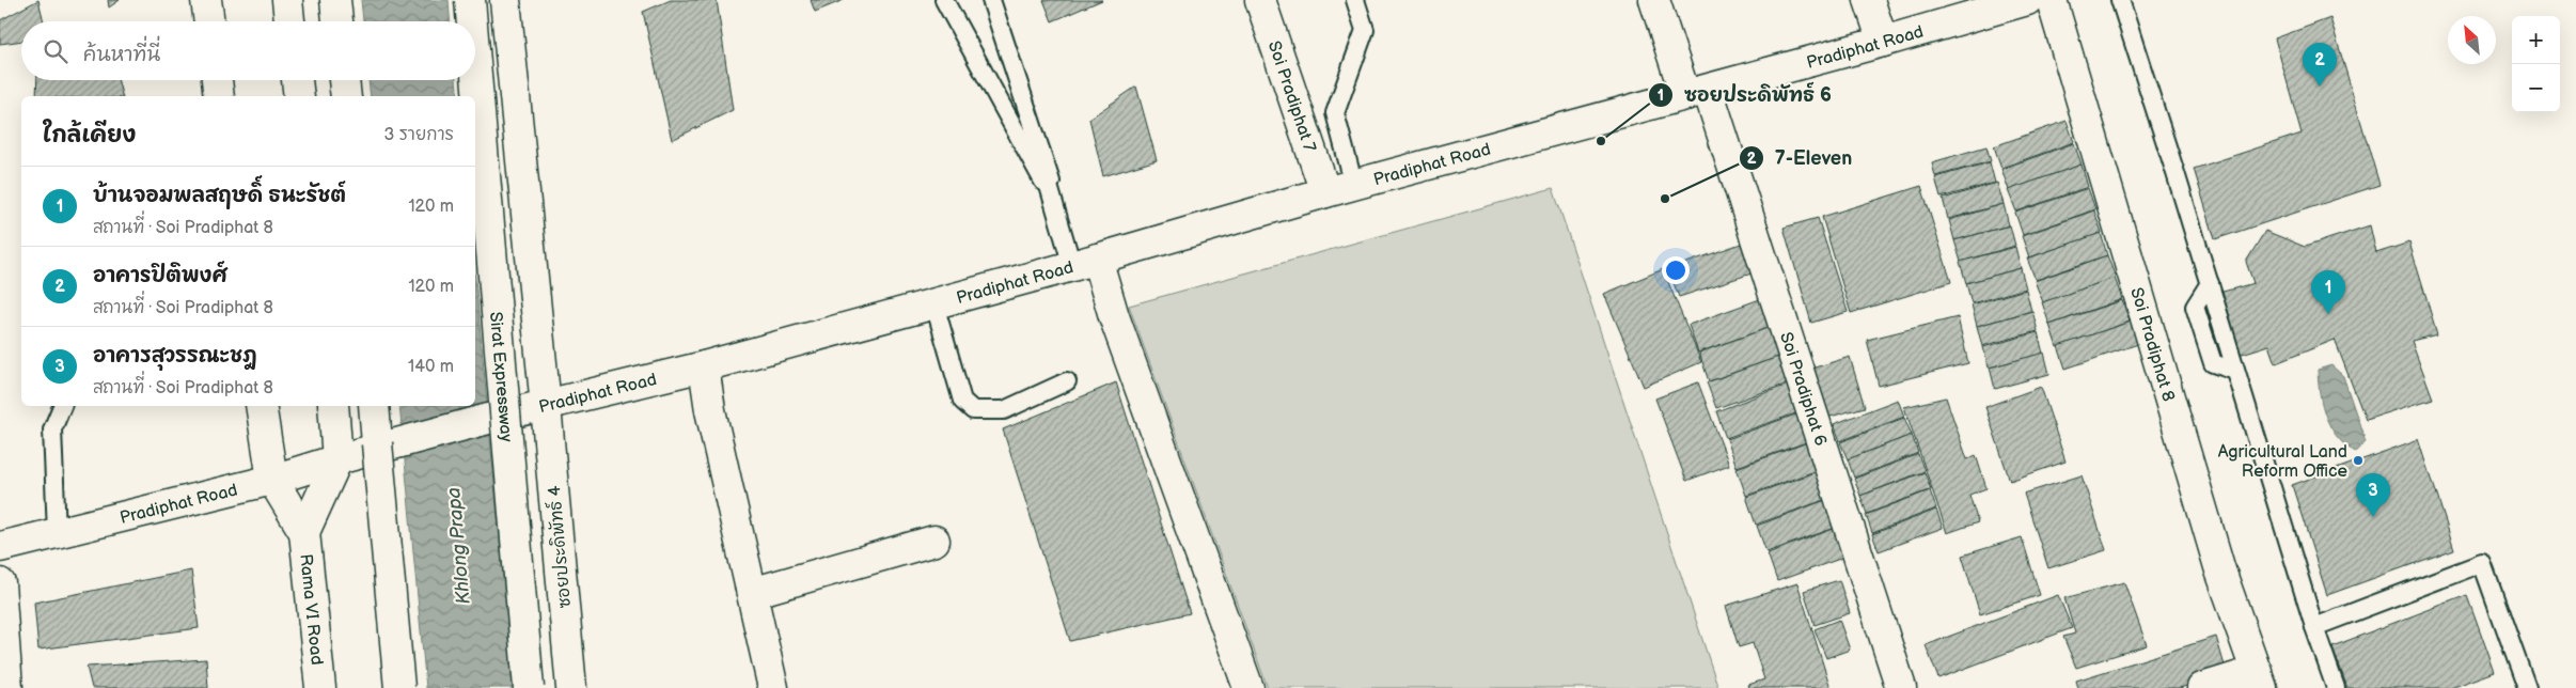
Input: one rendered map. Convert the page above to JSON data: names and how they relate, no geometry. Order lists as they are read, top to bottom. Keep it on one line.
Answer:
{"streets":{"main road":["Pradiphat Road","Soi Pradiphat 7","Soi Pradiphat 8","Sirat Expressway","Soi Pradiphat 6","ซอยประดิพัทธ์ 4","Rama VI Road"]},"crossings":[["Pradiphat Road","Soi Pradiphat 7"],["Pradiphat Road","Soi Pradiphat 6"],["Pradiphat Road","ซอยประดิพัทธ์ 4"],["Pradiphat Road","Rama VI Road"]],"water":["Khlong Prapa"],"places":["ซอยประดิพัทธ์ 6","7-Eleven","Agricultural Land Reform Office"],"north":"top left","page":{"map_buttons":["+","−"],"search":"ค้นหาที่นี่","pins":["2","1","3"],"heading":["ใกล้เคียง","3 รายการ"],"list":[{"mark":"1","name":"บ้านจอมพลสฤษดิ์ ธนะรัชต์","note":"สถานที่ · Soi Pradiphat 8","value":"120 m"},{"mark":"2","name":"อาคารปิติพงศ์","note":"สถานที่ · Soi Pradiphat 8","value":"120 m"},{"mark":"3","name":"อาคารสุวรรณะชฎ","note":"สถานที่ · Soi Pradiphat 8","value":"140 m"}]}}
